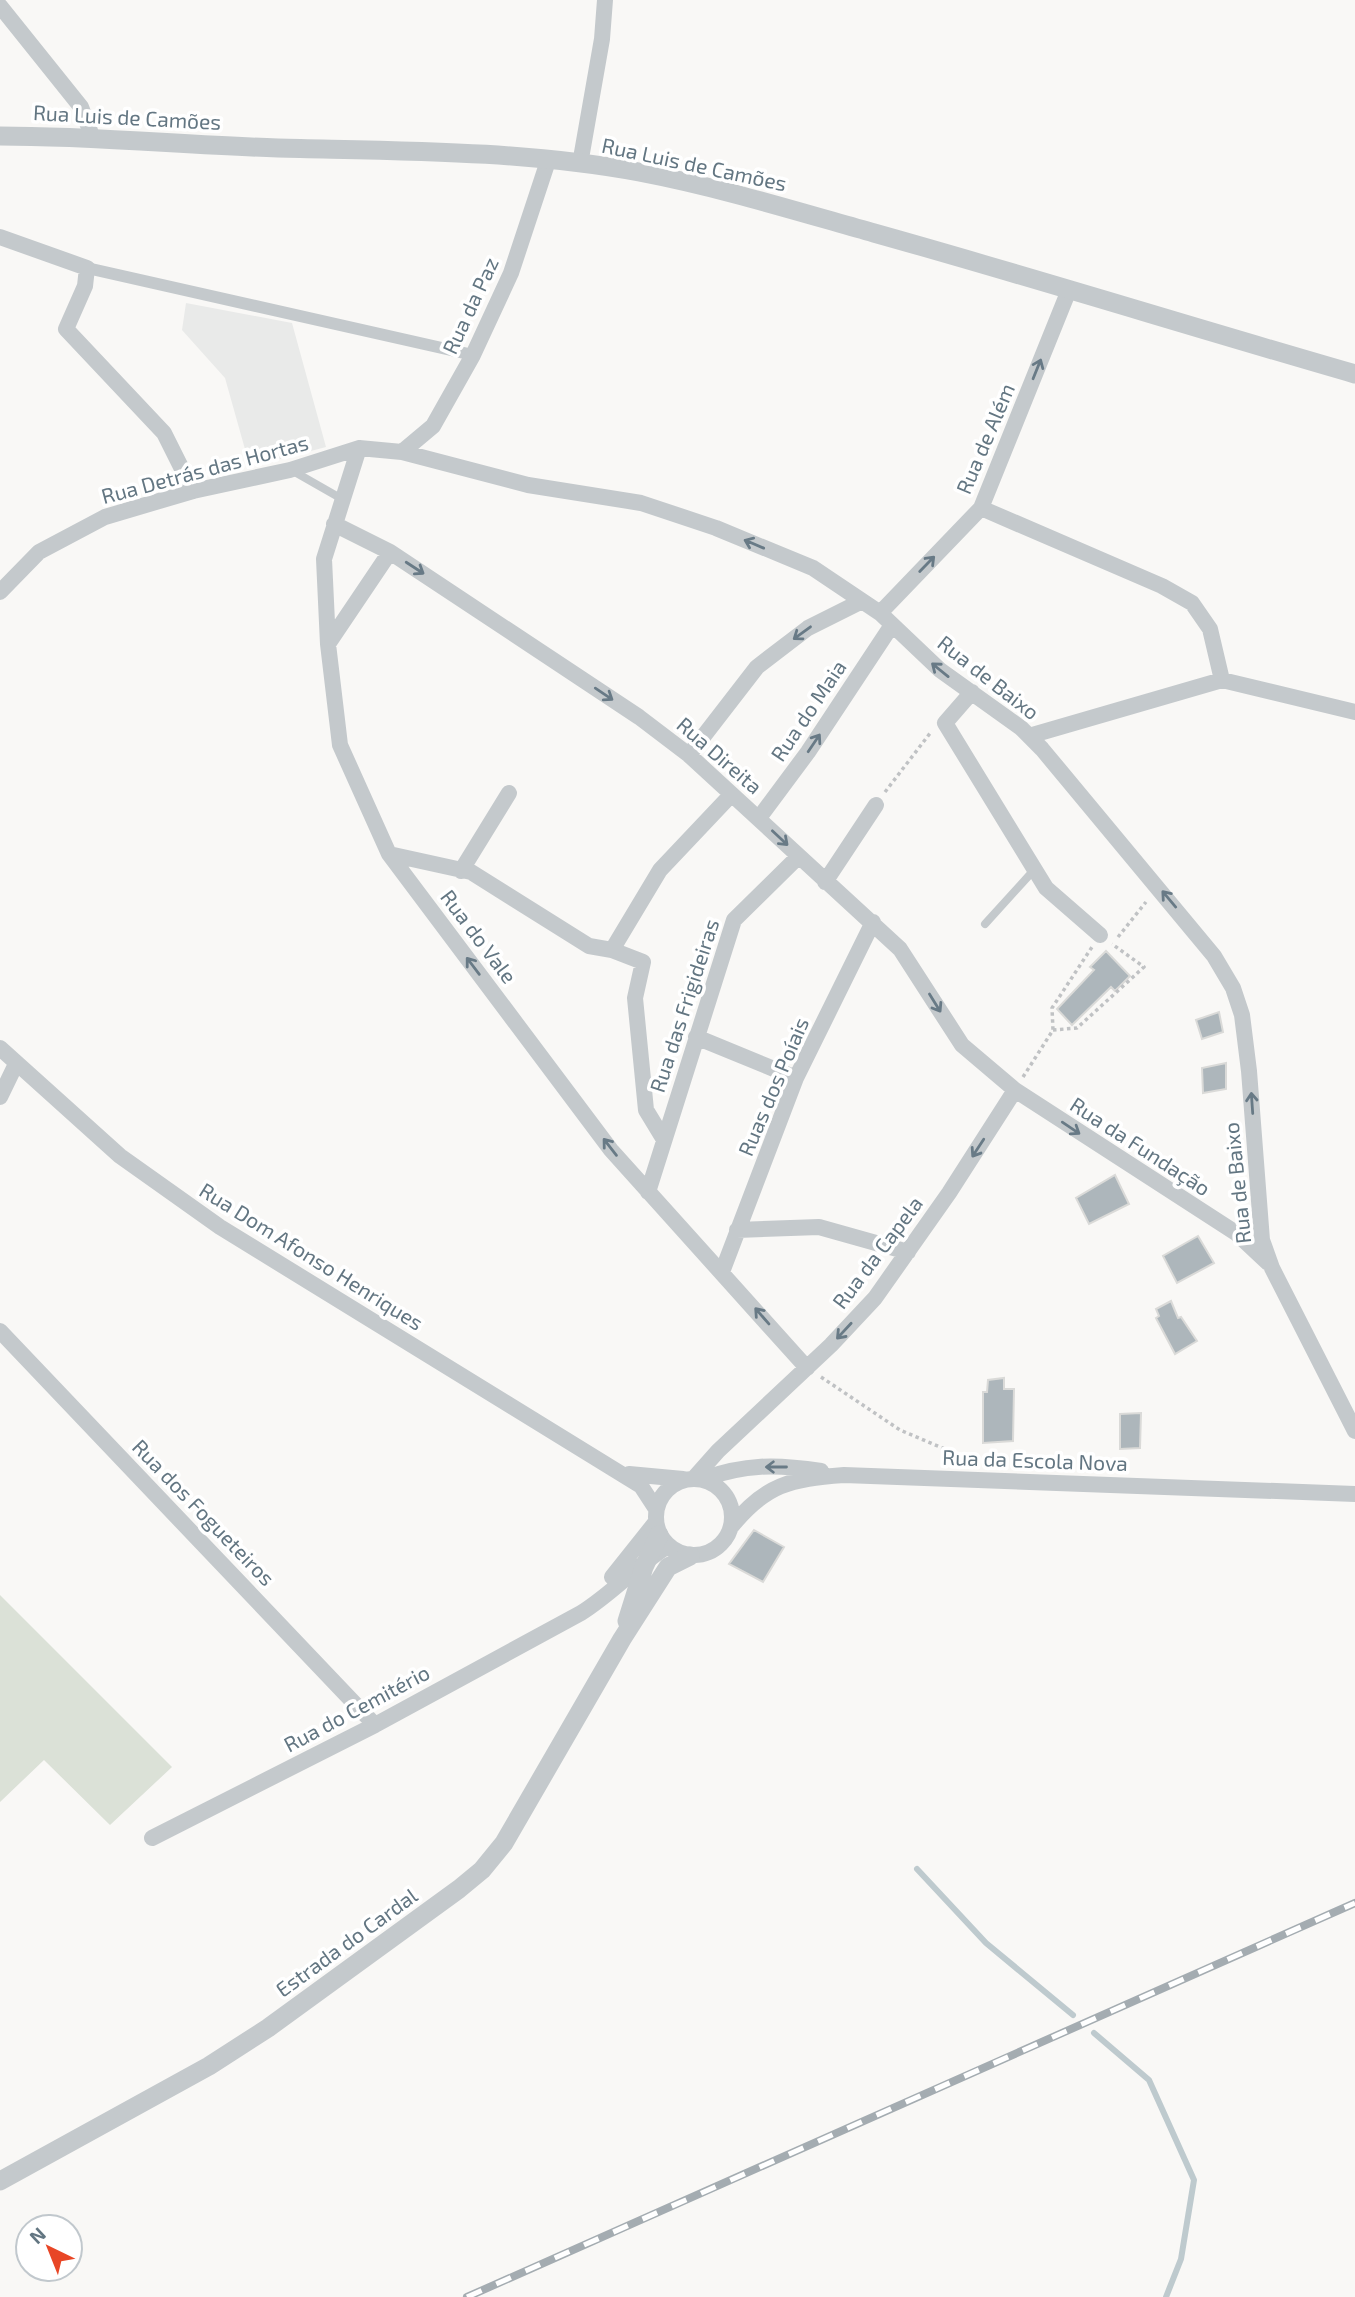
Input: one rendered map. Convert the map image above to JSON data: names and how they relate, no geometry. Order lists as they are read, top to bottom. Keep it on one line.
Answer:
{"streets":{"street":["Rua Luis de Camões","Rua da Paz","Rua de Além","Rua Detrás das Hortas","Rua de Baixo","Rua do Maia","Rua Direita","Rua do Vale","Rua das Frigideiras","Ruas dos Poíais","Rua da Fundação","Rua da Capela","Rua Dom Afonso Henriques","Rua da Escola Nova","Rua dos Fogueteiros","Rua do Cemitério","Estrada do Cardal"]},"crossings":[["Rua Luis de Camões","Rua da Paz"],["Rua Luis de Camões","Rua de Além"],["Rua da Paz","Rua Detrás das Hortas"],["Rua da Paz","Rua de Baixo"],["Rua de Além","Rua de Baixo"],["Rua Detrás das Hortas","Rua de Baixo"],["Rua Detrás das Hortas","Rua do Vale"],["Rua de Baixo","Rua do Maia"],["Rua de Baixo","Rua da Fundação"],["Rua do Maia","Rua Direita"],["Rua Direita","Rua do Vale"],["Rua Direita","Rua das Frigideiras"],["Rua Direita","Ruas dos Poíais"],["Rua Direita","Rua da Fundação"],["Rua Direita","Rua da Capela"],["Rua do Vale","Rua das Frigideiras"],["Rua do Vale","Ruas dos Poíais"],["Rua do Vale","Rua da Capela"],["Rua da Fundação","Rua da Capela"],["Rua da Capela","Rua Dom Afonso Henriques"],["Rua da Capela","Rua da Escola Nova"],["Rua da Capela","Rua do Cemitério"],["Rua da Capela","Estrada do Cardal"],["Rua Dom Afonso Henriques","Rua da Escola Nova"],["Rua Dom Afonso Henriques","Rua do Cemitério"],["Rua Dom Afonso Henriques","Estrada do Cardal"],["Rua da Escola Nova","Rua do Cemitério"],["Rua da Escola Nova","Estrada do Cardal"],["Rua dos Fogueteiros","Rua do Cemitério"],["Rua do Cemitério","Estrada do Cardal"]],"one_way":["Rua de Além","Rua de Baixo","Rua Direita","Rua da Fundação","Rua da Capela"],"north":"top left"}
